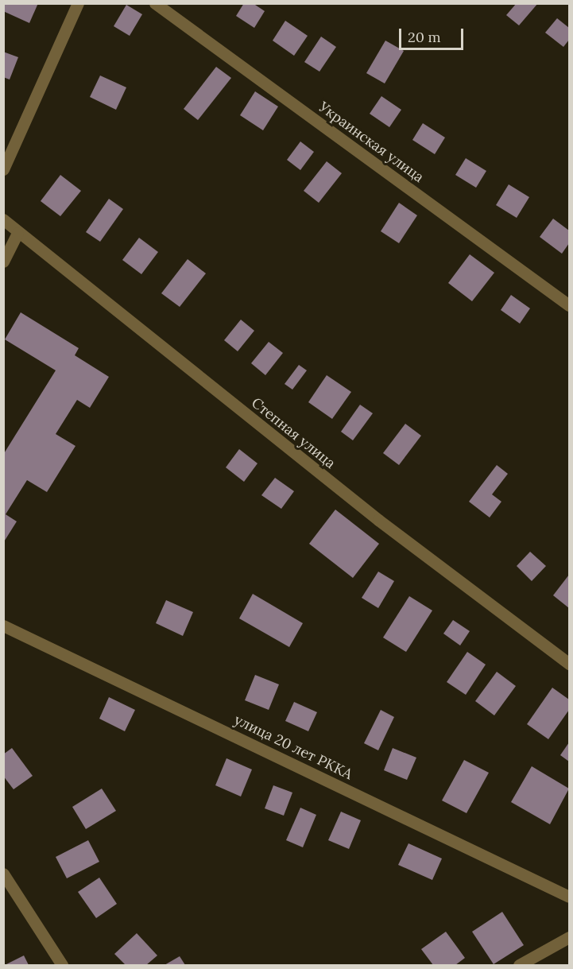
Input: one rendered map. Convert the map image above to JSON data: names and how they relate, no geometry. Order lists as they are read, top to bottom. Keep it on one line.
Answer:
{"streets":{"street":["Украинская улица","Степная улица","улица 20 лет РККА"]},"scale_bar":"20 m"}
